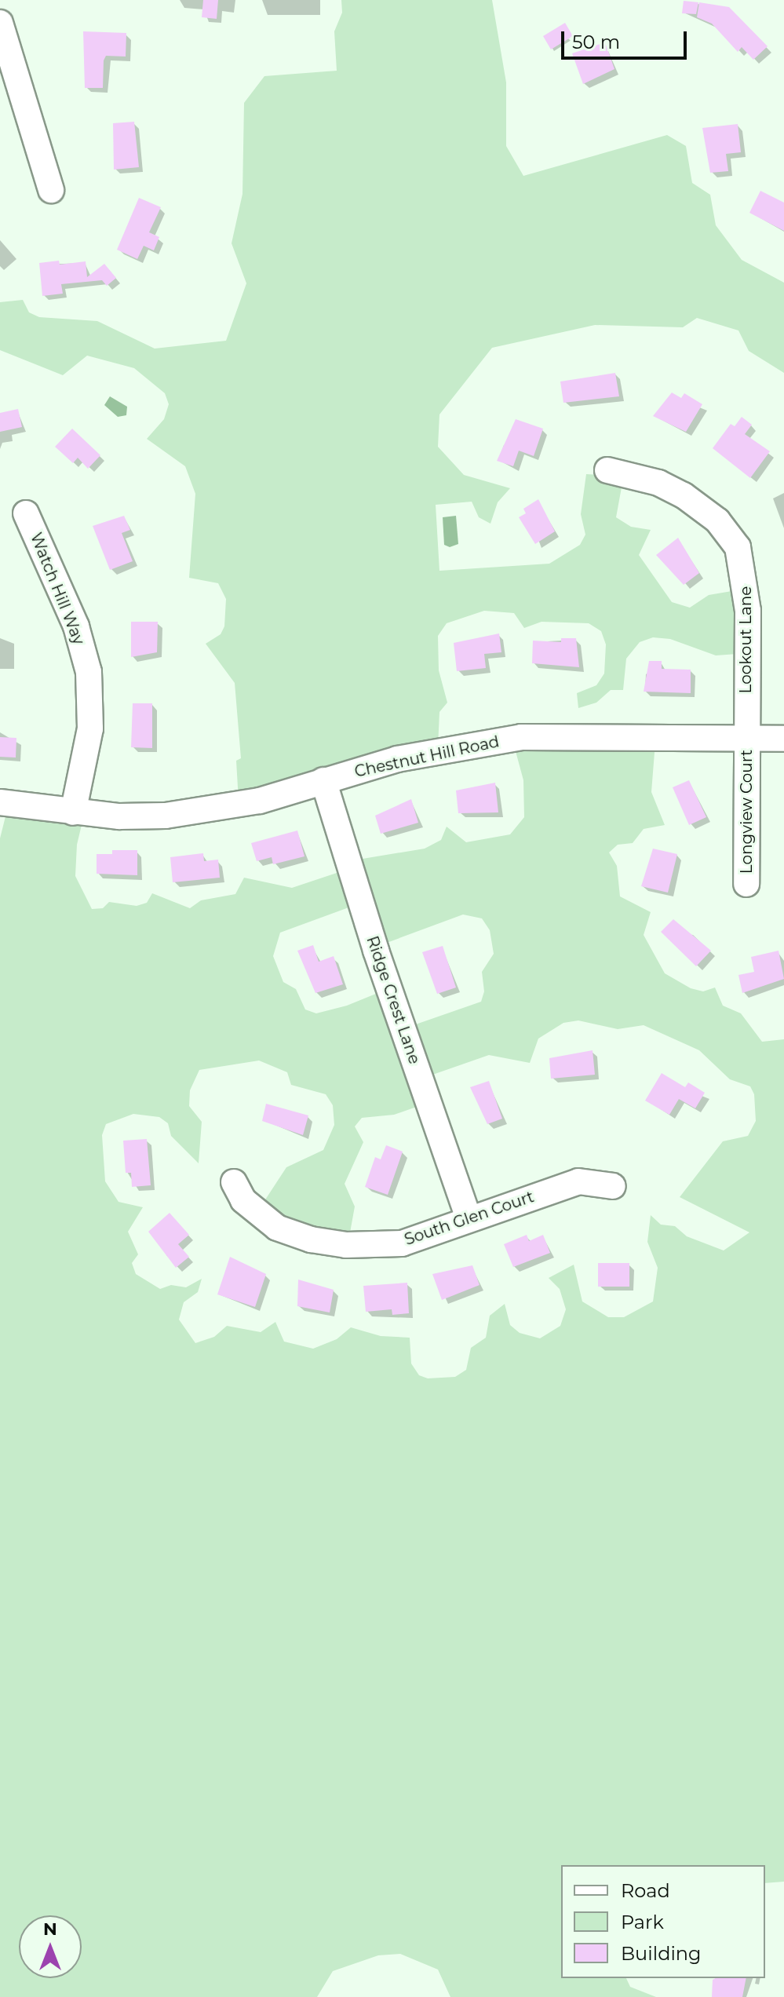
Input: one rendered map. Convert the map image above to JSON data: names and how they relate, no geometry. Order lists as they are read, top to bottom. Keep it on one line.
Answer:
{"streets":{"street":["Watch Hill Way","Lookout Lane","Chestnut Hill Road","Longview Court","Ridge Crest Lane","South Glen Court"]},"crossings":[["Watch Hill Way","Chestnut Hill Road"],["Lookout Lane","Chestnut Hill Road"],["Lookout Lane","Longview Court"],["Chestnut Hill Road","Longview Court"],["Chestnut Hill Road","Ridge Crest Lane"],["Ridge Crest Lane","South Glen Court"]],"legend":["Road","Park","Building"],"scale_bar":"50 m","north":"top"}
